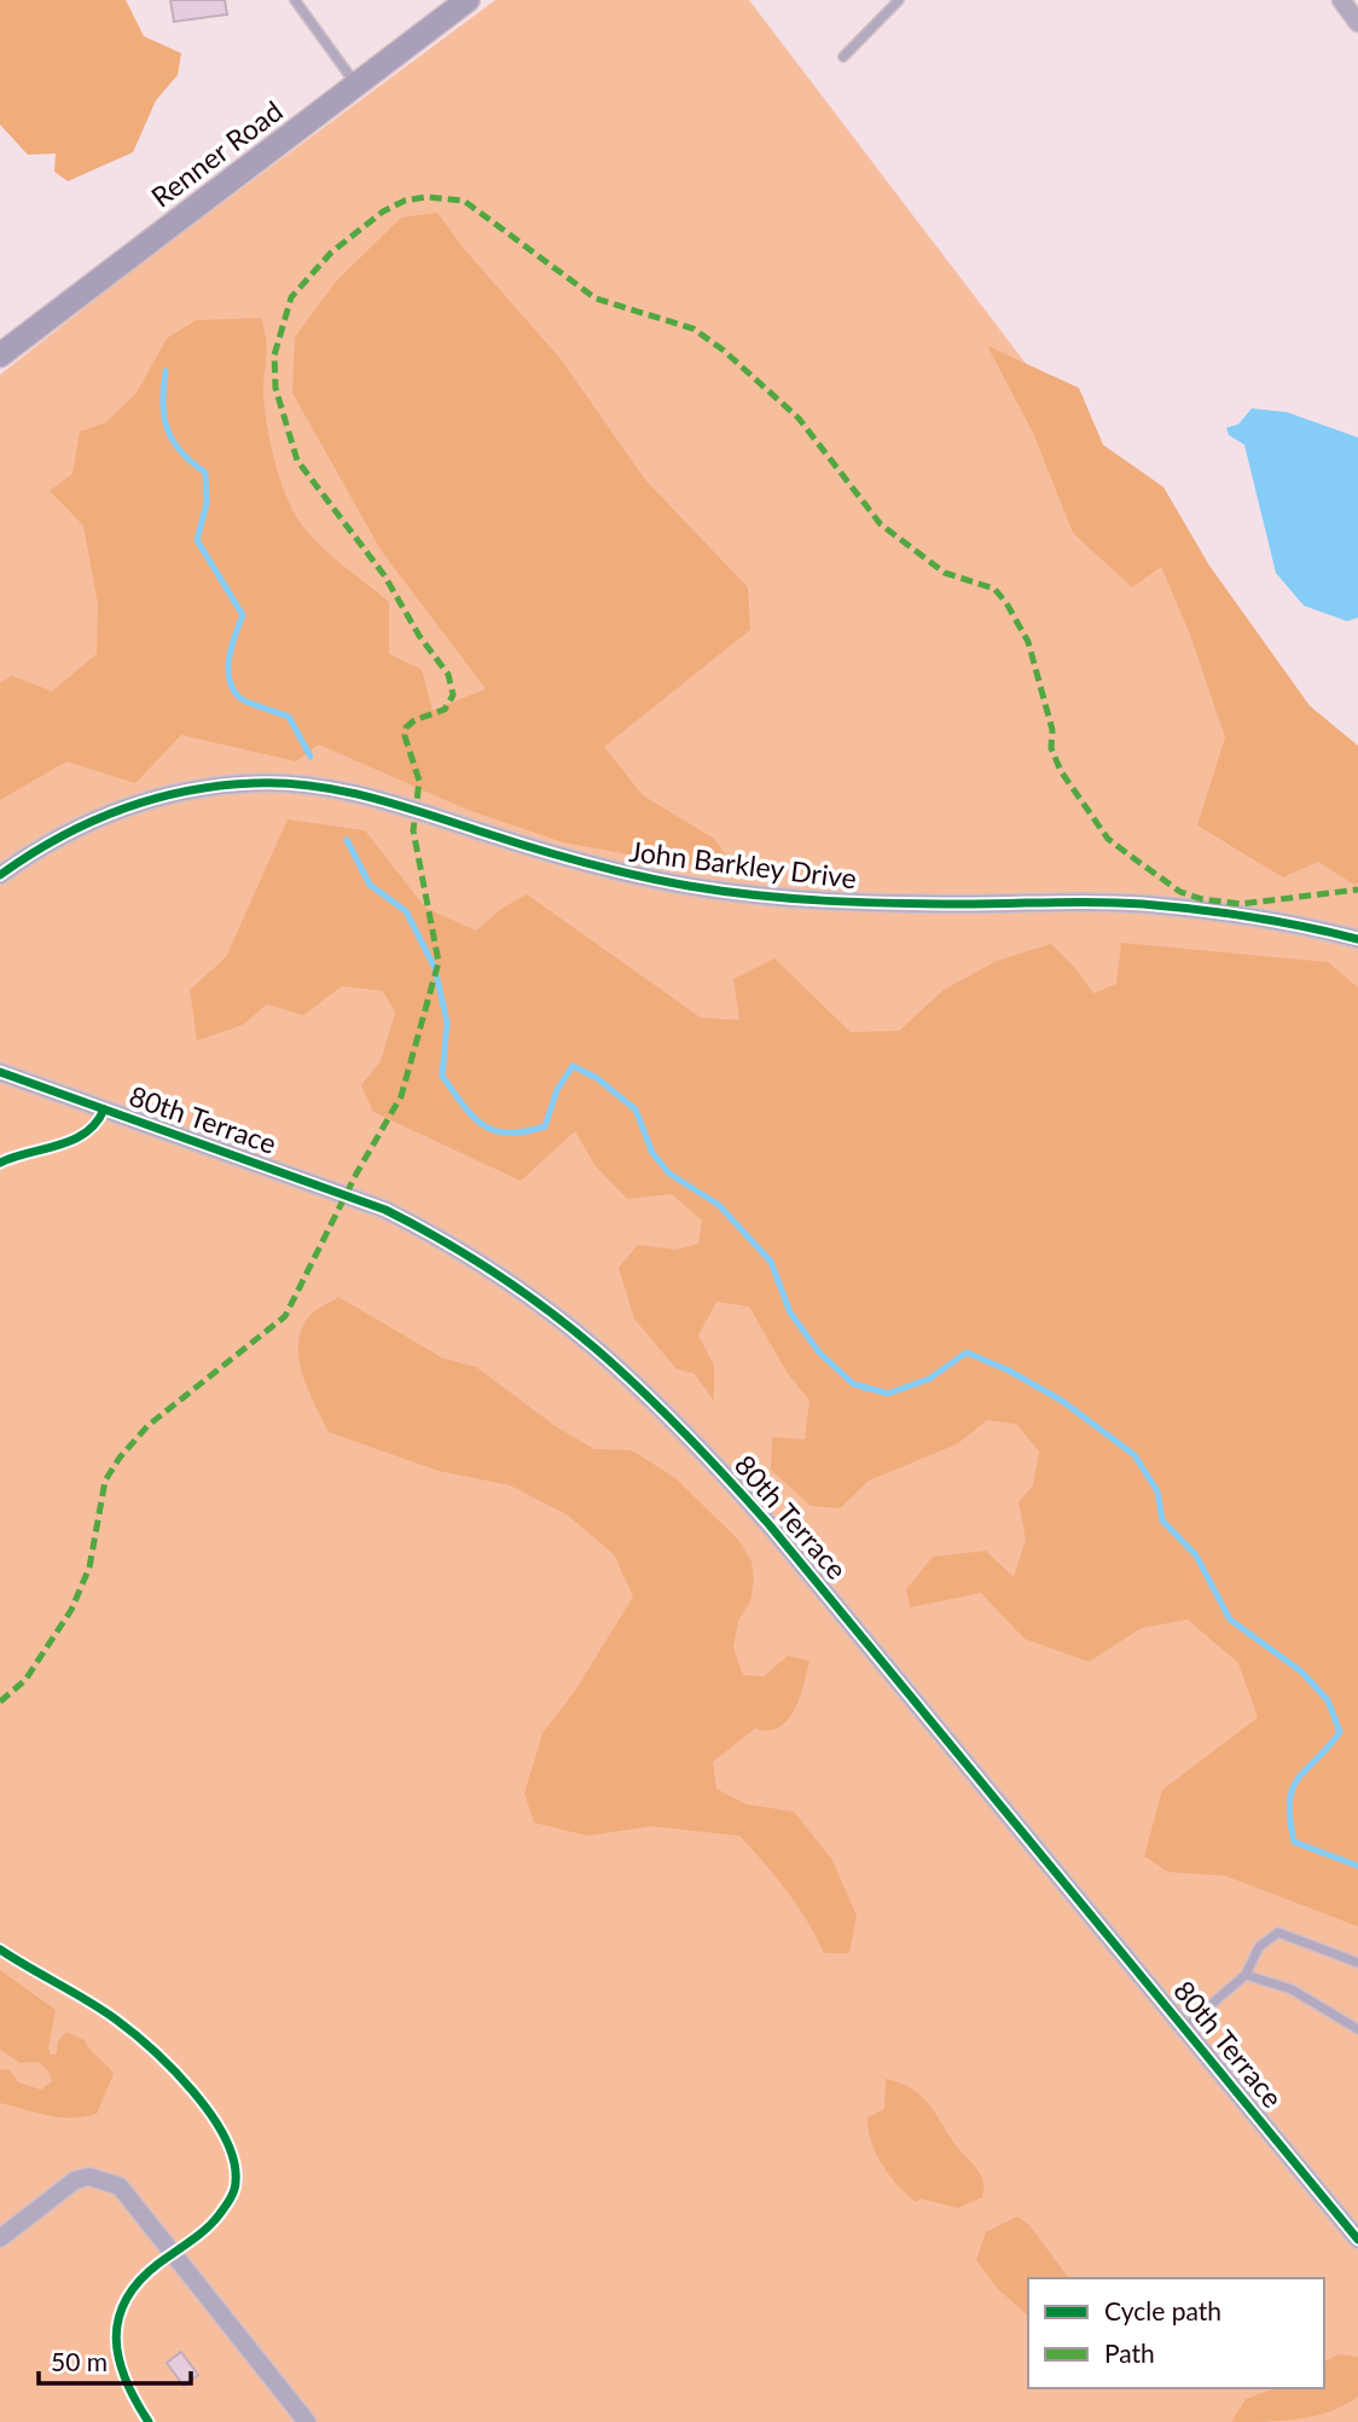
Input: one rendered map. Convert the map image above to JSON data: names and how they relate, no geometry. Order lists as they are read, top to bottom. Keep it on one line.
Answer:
{"streets":{"main road":["Renner Road"],"street":["John Barkley Drive","80th Terrace"]},"legend":["Cycle path","Path"],"scale_bar":"50 m"}
